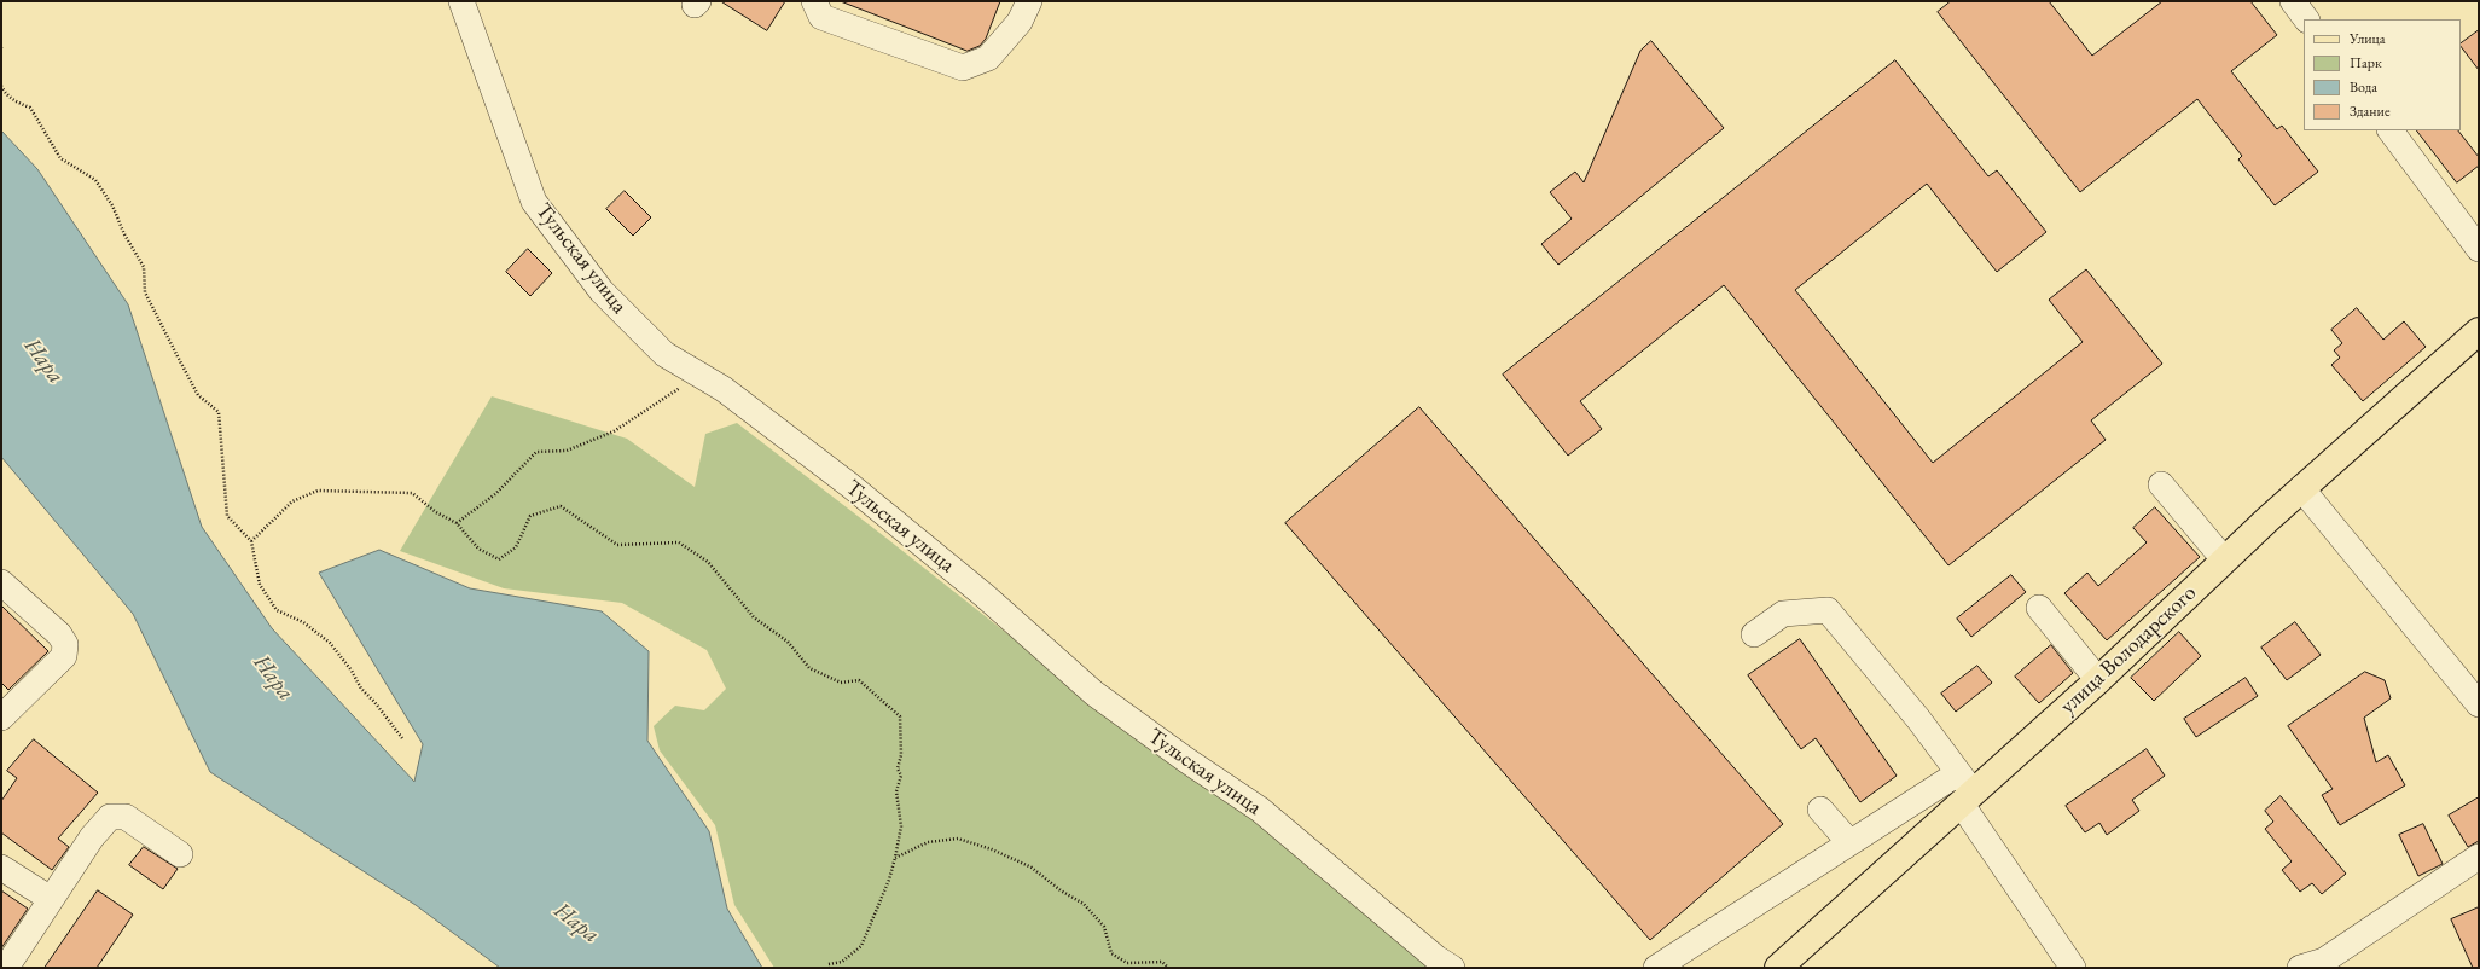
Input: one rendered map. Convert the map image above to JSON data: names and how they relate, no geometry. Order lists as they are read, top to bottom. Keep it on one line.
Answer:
{"streets":{"main road":["улица Володарского"],"street":["Тульская улица"]},"water":["Нара"],"legend":["Улица","Парк","Вода","Здание"]}
